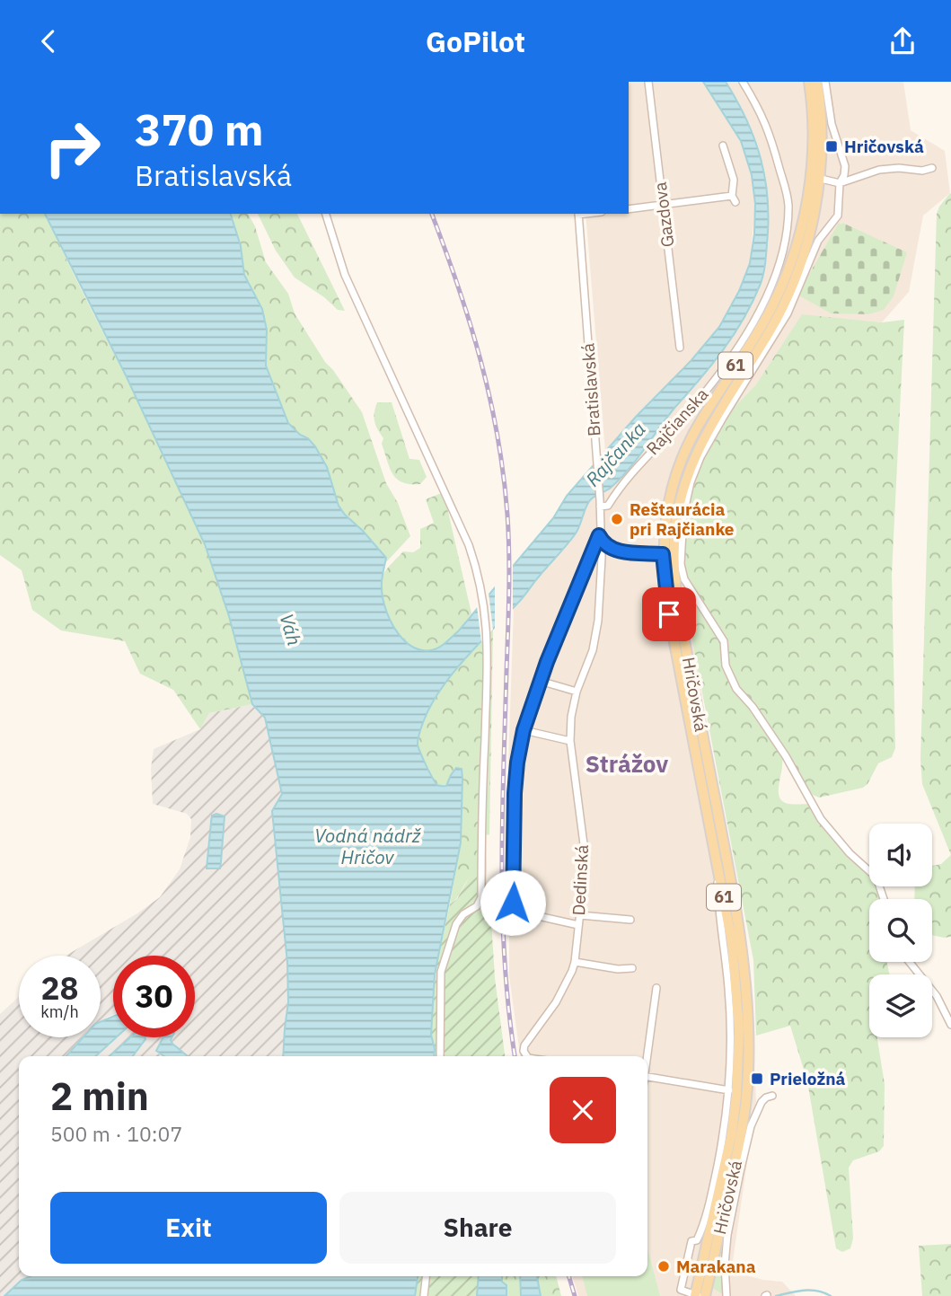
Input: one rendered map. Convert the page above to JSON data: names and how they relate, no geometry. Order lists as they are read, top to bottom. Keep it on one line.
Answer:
{"streets":{"main road":["61","Hričovská"],"street":["Gazdova","Bratislavská","Rajčianska","Dedinská"]},"crossings":[["Bratislavská","Rajčianska"],["Bratislavská","Dedinská"]],"districts":["Strážov"],"water":["Rajčanka","Váh","Vodná nádrž Hričov"],"places":{"transit":["Hričovská","Prieložná"],"other":["Reštaurácia pri Rajčianke","Marakana"]},"page":{"header":"GoPilot","turn":["370 m","Bratislavská"],"speed":"28 km/h","limit":"30","heading":["2 min","500 m · 10:07"],"buttons":["Exit","Share"]}}
